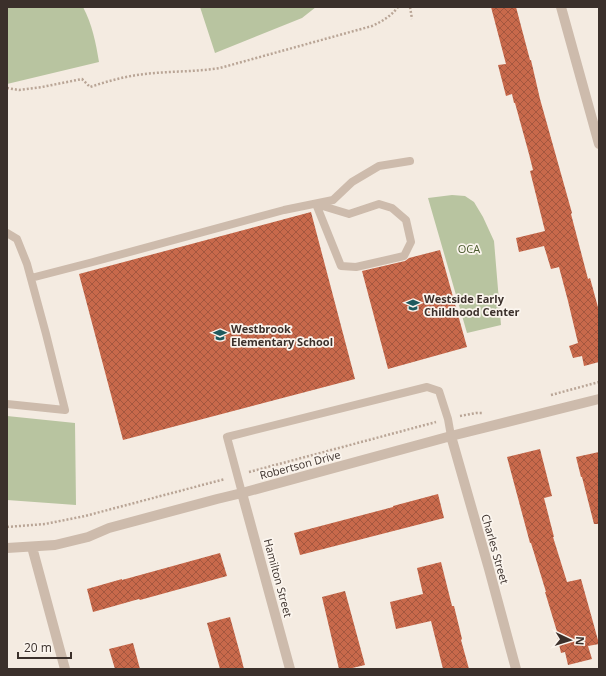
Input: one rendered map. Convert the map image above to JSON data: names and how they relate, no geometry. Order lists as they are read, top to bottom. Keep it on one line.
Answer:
{"streets":{"street":["Robertson Drive","Charles Street","Hamilton Street"]},"crossings":[["Robertson Drive","Charles Street"],["Robertson Drive","Hamilton Street"]],"parks":["OCA"],"places":{"school or university":["Westside Early Childhood Center","Westbrook Elementary School"]},"scale_bar":"20 m","north":"right"}
